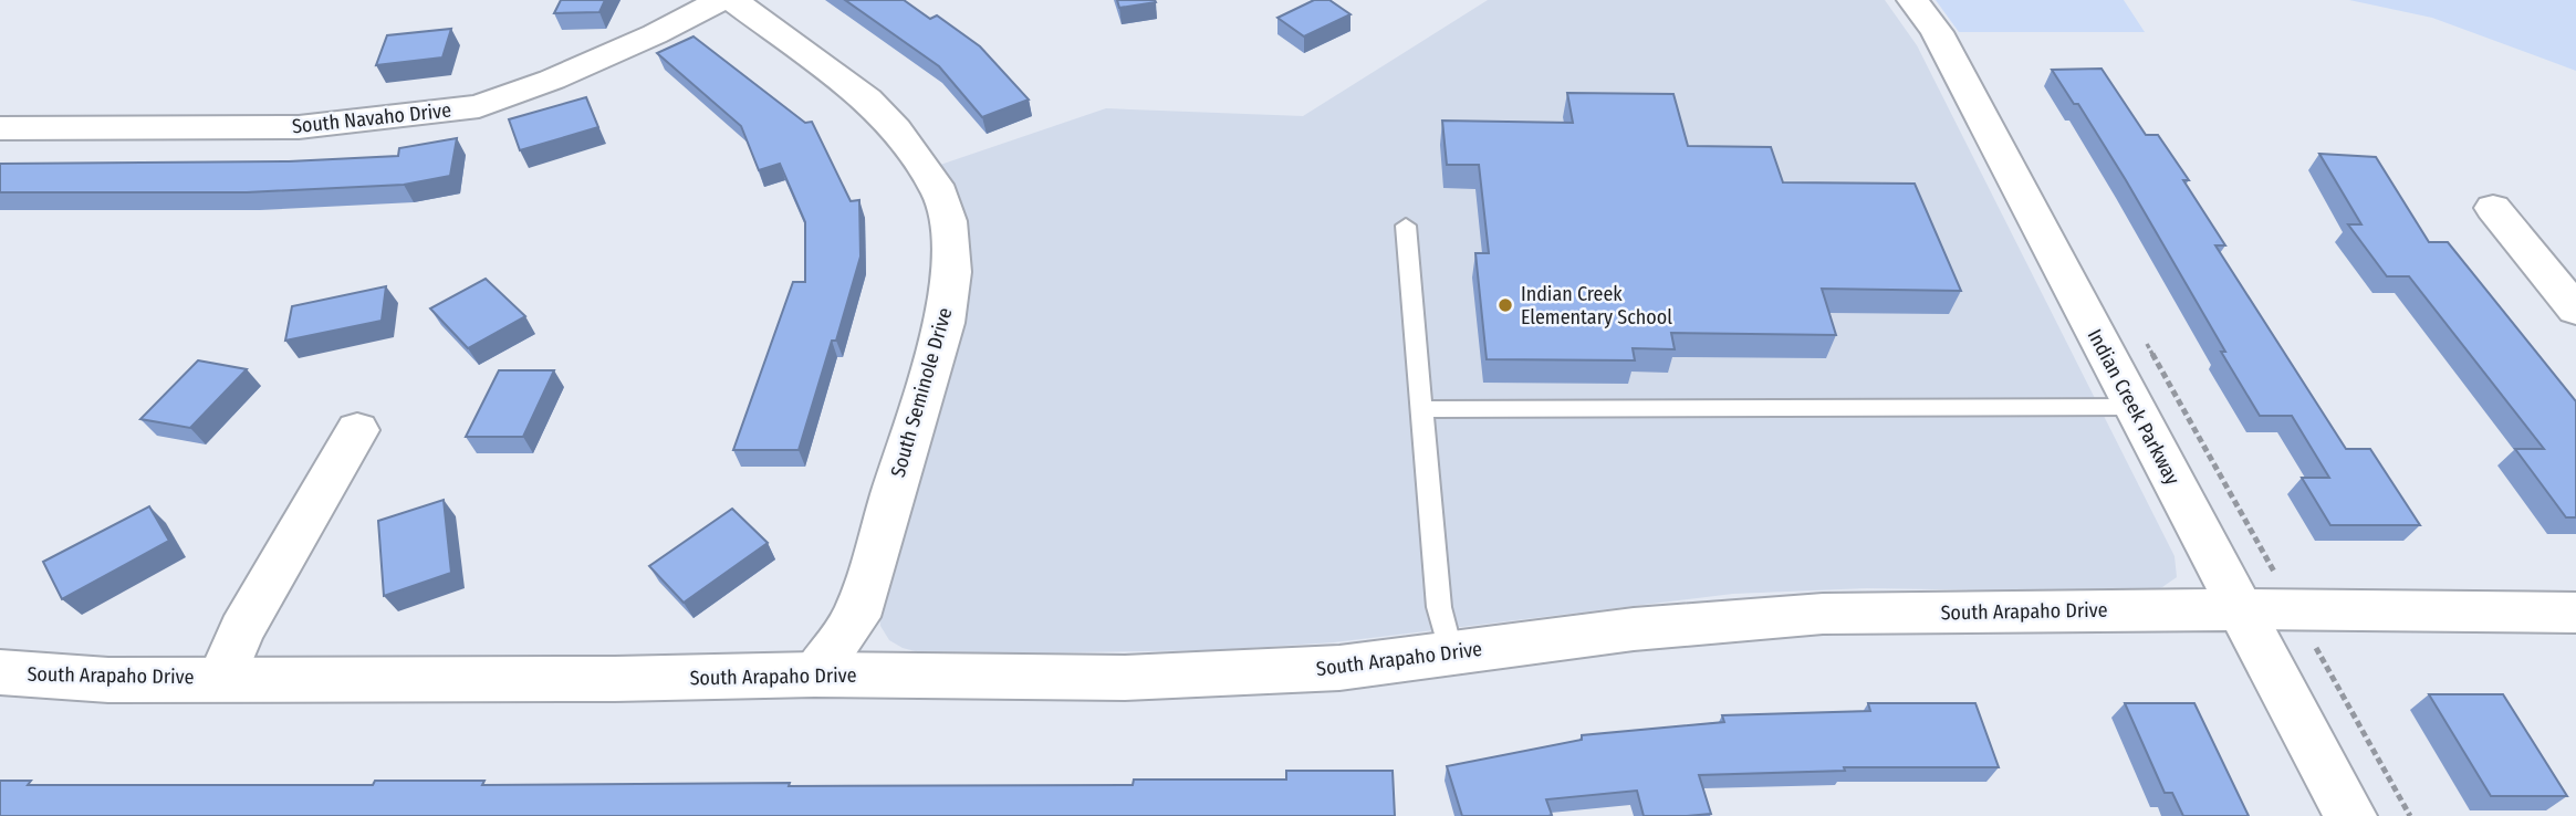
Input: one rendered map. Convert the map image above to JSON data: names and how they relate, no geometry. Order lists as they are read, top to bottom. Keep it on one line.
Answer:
{"streets":{"street":["South Navaho Drive","South Seminole Drive","Indian Creek Parkway","South Arapaho Drive"]},"crossings":[["South Seminole Drive","South Arapaho Drive"],["Indian Creek Parkway","South Arapaho Drive"]],"places":["Indian Creek Elementary School"]}
